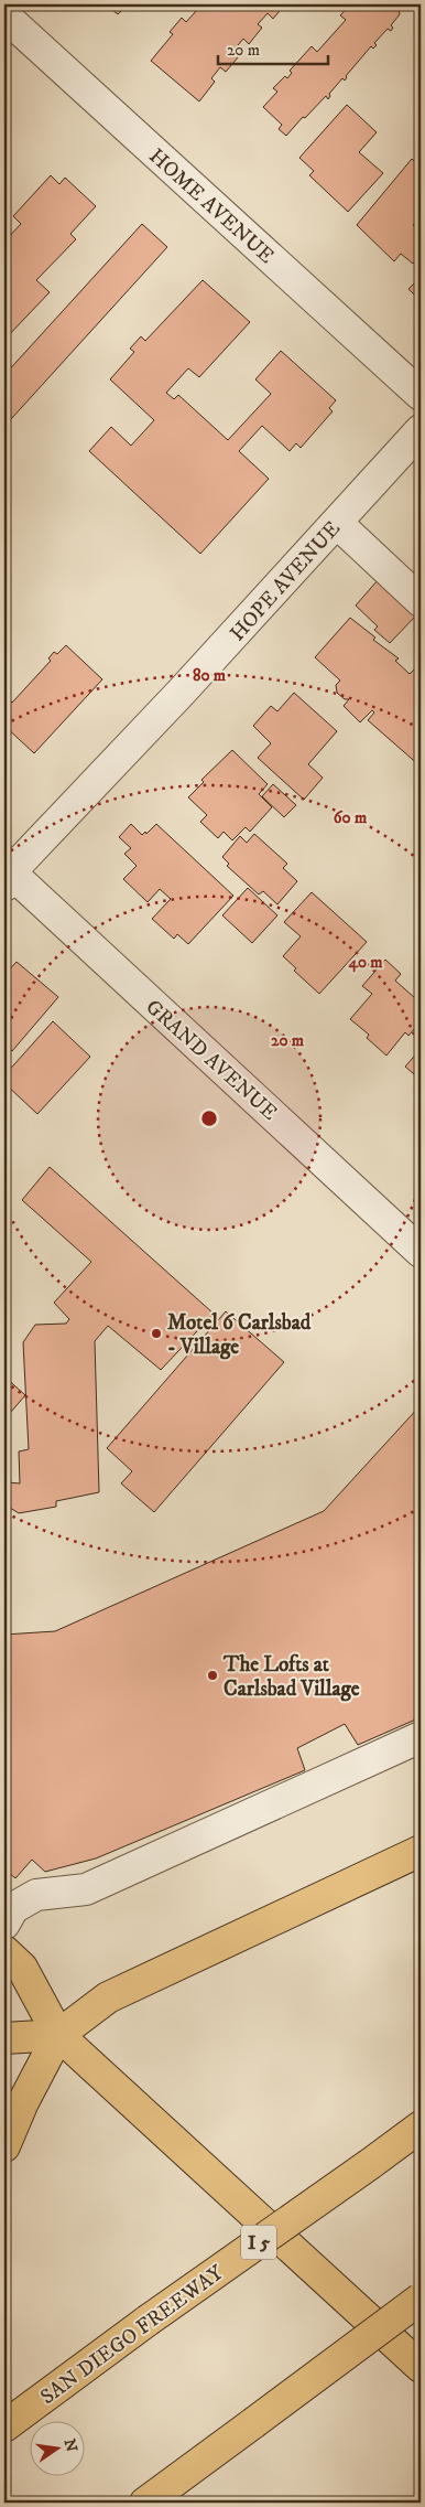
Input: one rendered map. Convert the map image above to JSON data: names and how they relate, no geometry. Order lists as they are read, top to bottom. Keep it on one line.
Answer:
{"streets":{"main road":["I 5","SAN DIEGO FREEWAY"],"street":["HOME AVENUE","HOPE AVENUE","GRAND AVENUE"]},"crossings":[["HOPE AVENUE","GRAND AVENUE"]],"places":["Motel 6 Carlsbad - Village","The Lofts at Carlsbad Village"],"scale_bar":"20 m","north":"right","rings":["80 m","60 m","40 m","20 m"]}
